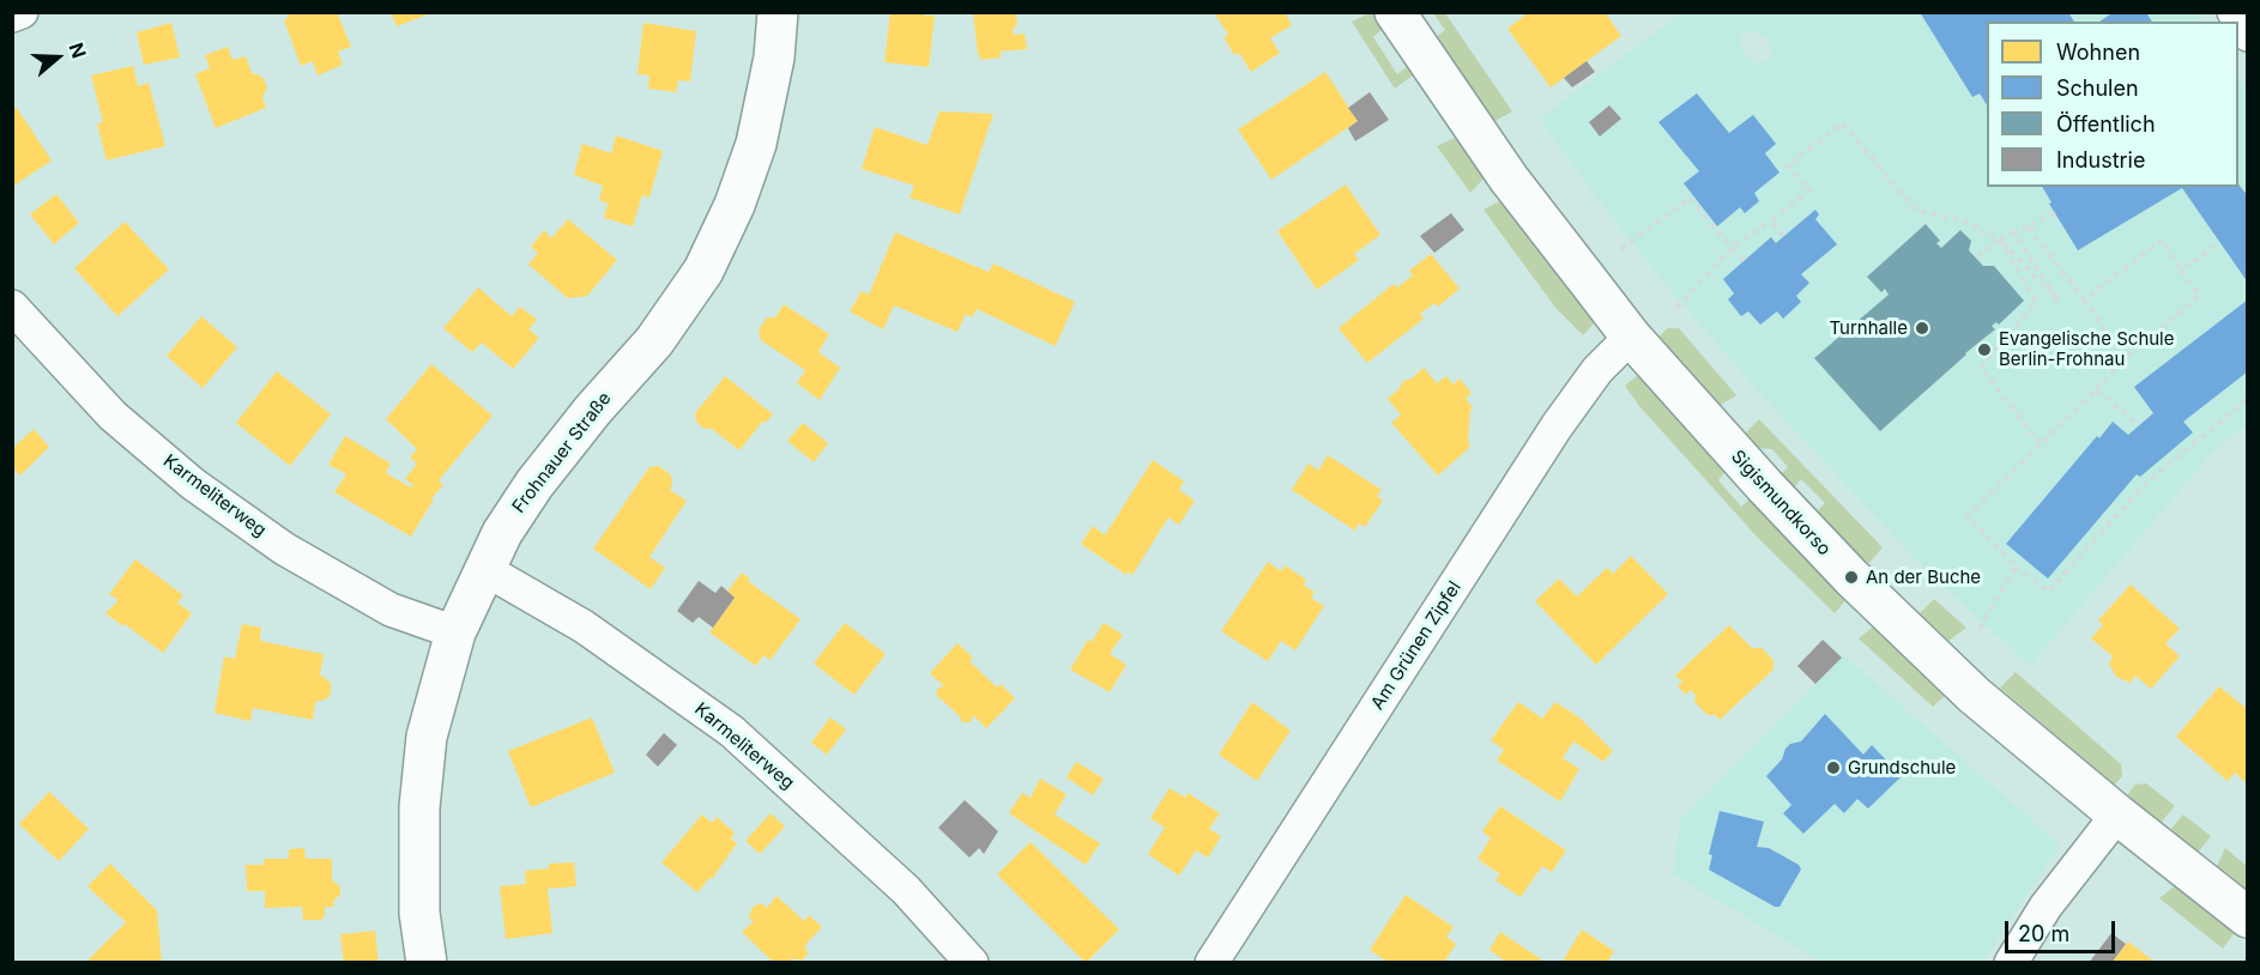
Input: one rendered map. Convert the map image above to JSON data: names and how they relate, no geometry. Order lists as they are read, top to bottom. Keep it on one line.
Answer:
{"streets":{"street":["Frohnauer Straße","Karmeliterweg","Sigismundkorso","Am Grünen Zipfel"]},"crossings":[["Frohnauer Straße","Karmeliterweg"],["Sigismundkorso","Am Grünen Zipfel"]],"places":["Turnhalle","Evangelische Schule Berlin-Frohnau","An der Buche","Grundschule"],"legend":["Wohnen","Schulen","Öffentlich","Industrie"],"scale_bar":"20 m","north":"right"}
